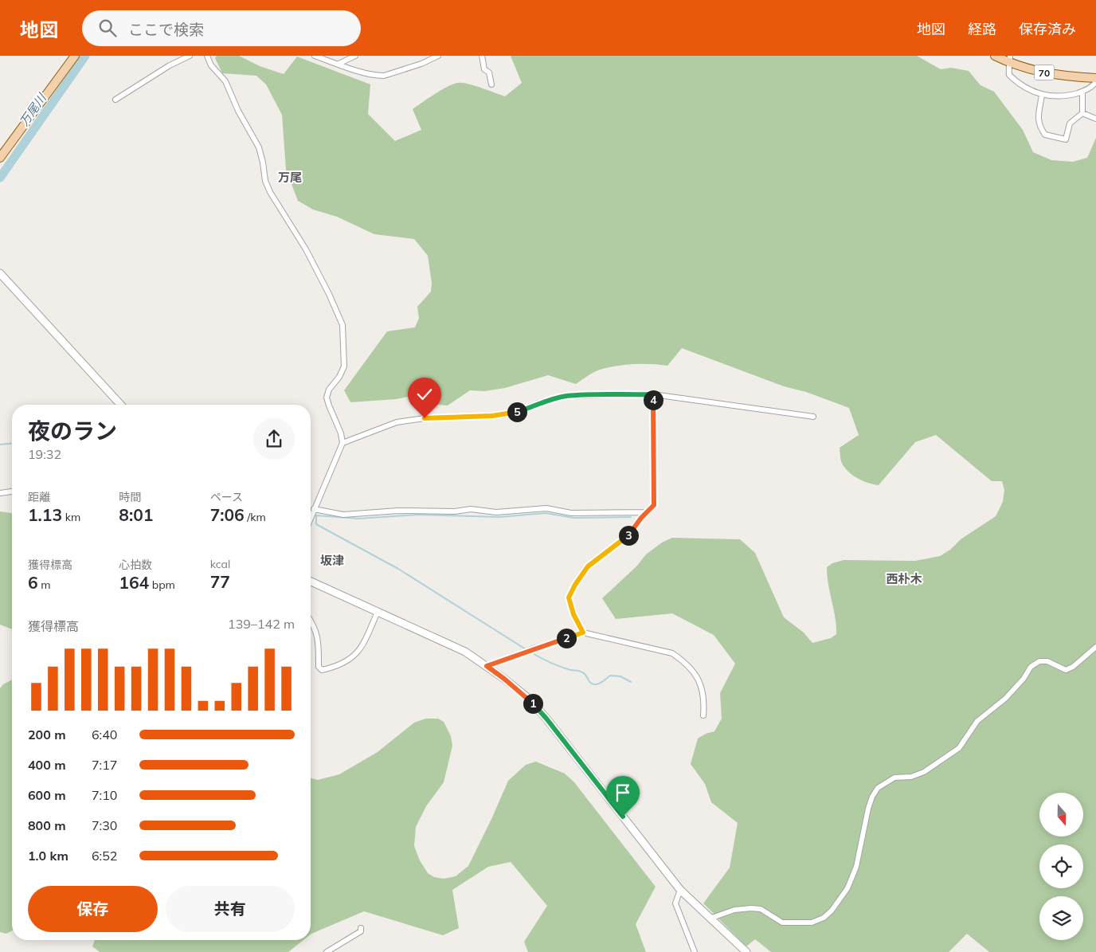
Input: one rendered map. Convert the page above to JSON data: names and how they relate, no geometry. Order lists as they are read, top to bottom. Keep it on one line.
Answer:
{"streets":{"main road":["70"]},"districts":["万尾","坂津","西朴木"],"water":["万尾川"],"north":"bottom","page":{"header":"地図","search":"ここで検索","nav":["地図","経路","保存済み"],"pins":["4","5","3","2","1"],"heading":["夜のラン","19:32"],"stats":[["距離","1.13 km"],["時間","8:01"],["ペース","7:06 /km"],["獲得標高","6 m"],["心拍数","164 bpm"],["kcal","77"]],"chart":["獲得標高","139–142 m"],"list":[{"name":"200 m","note":"6:40"},{"name":"400 m","note":"7:17"},{"name":"600 m","note":"7:10"},{"name":"800 m","note":"7:30"},{"name":"1.0 km","note":"6:52"}],"buttons":["保存","共有"]}}
